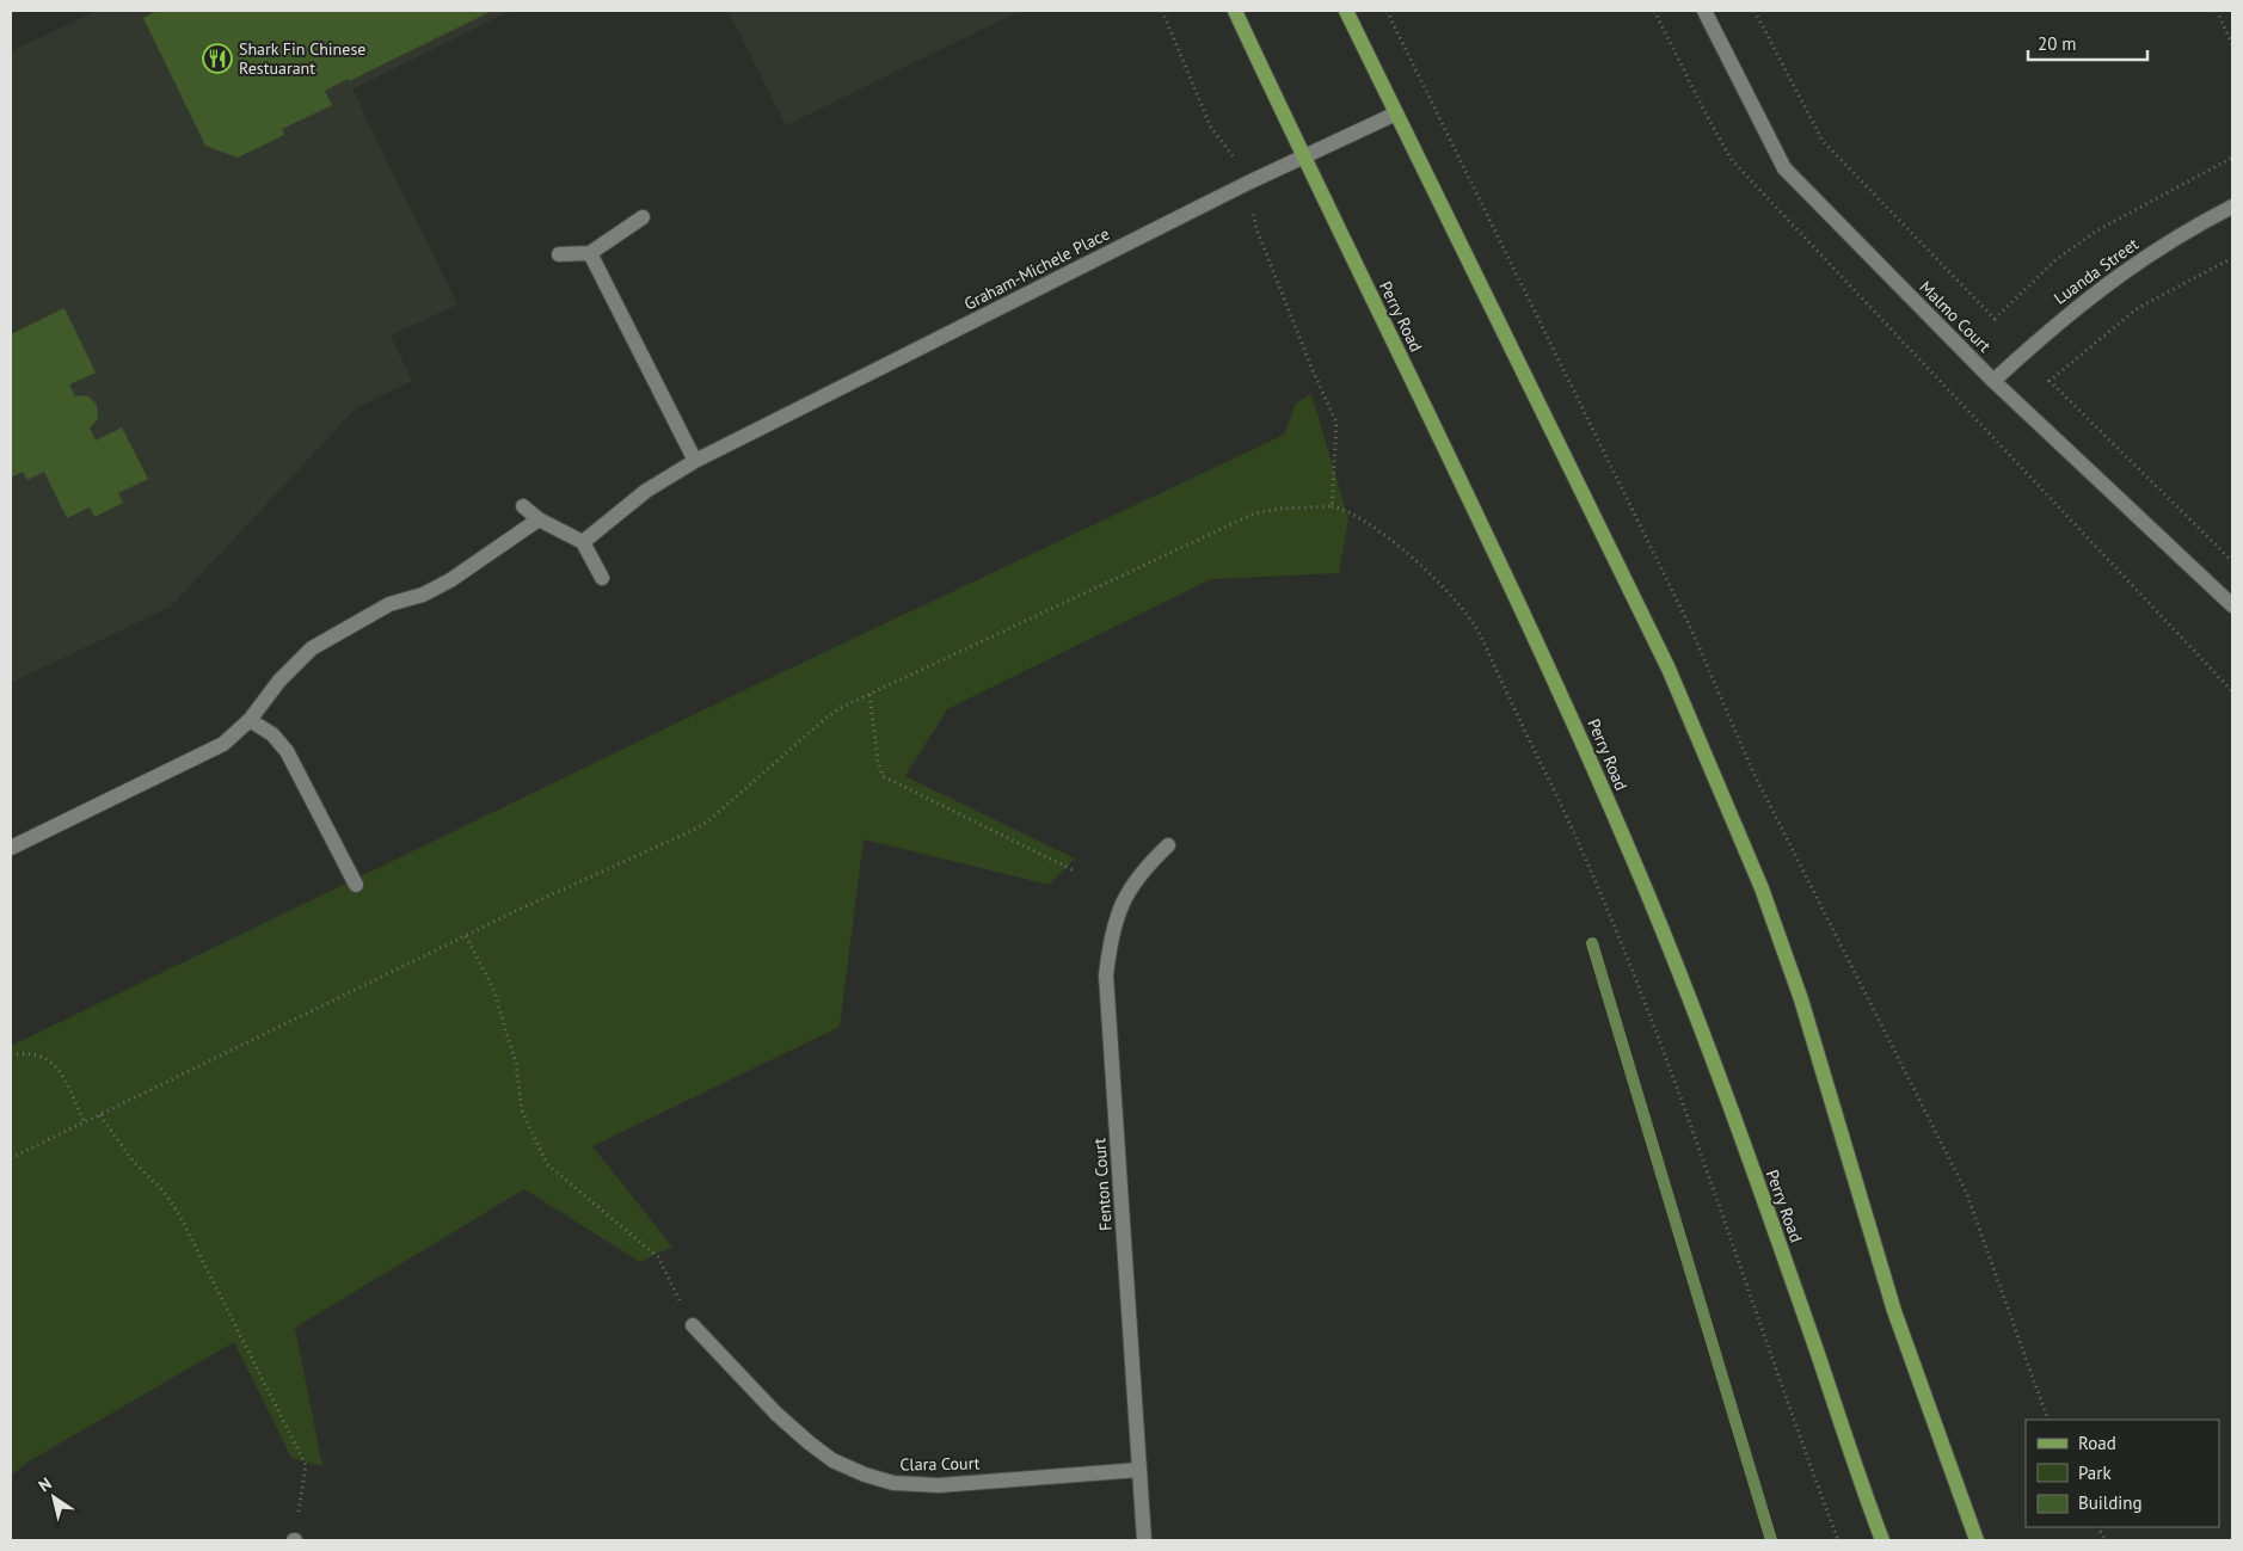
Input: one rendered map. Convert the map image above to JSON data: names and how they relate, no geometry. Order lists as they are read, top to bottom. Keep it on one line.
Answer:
{"streets":{"main road":["Perry Road"],"street":["Graham-Michele Place","Luanda Street","Malmo Court","Fenton Court","Clara Court"]},"crossings":[["Graham-Michele Place","Perry Road"],["Luanda Street","Malmo Court"],["Fenton Court","Clara Court"]],"places":{"restaurant":["Shark Fin Chinese Restuarant"]},"legend":["Road","Park","Building"],"scale_bar":"20 m","north":"top left"}
